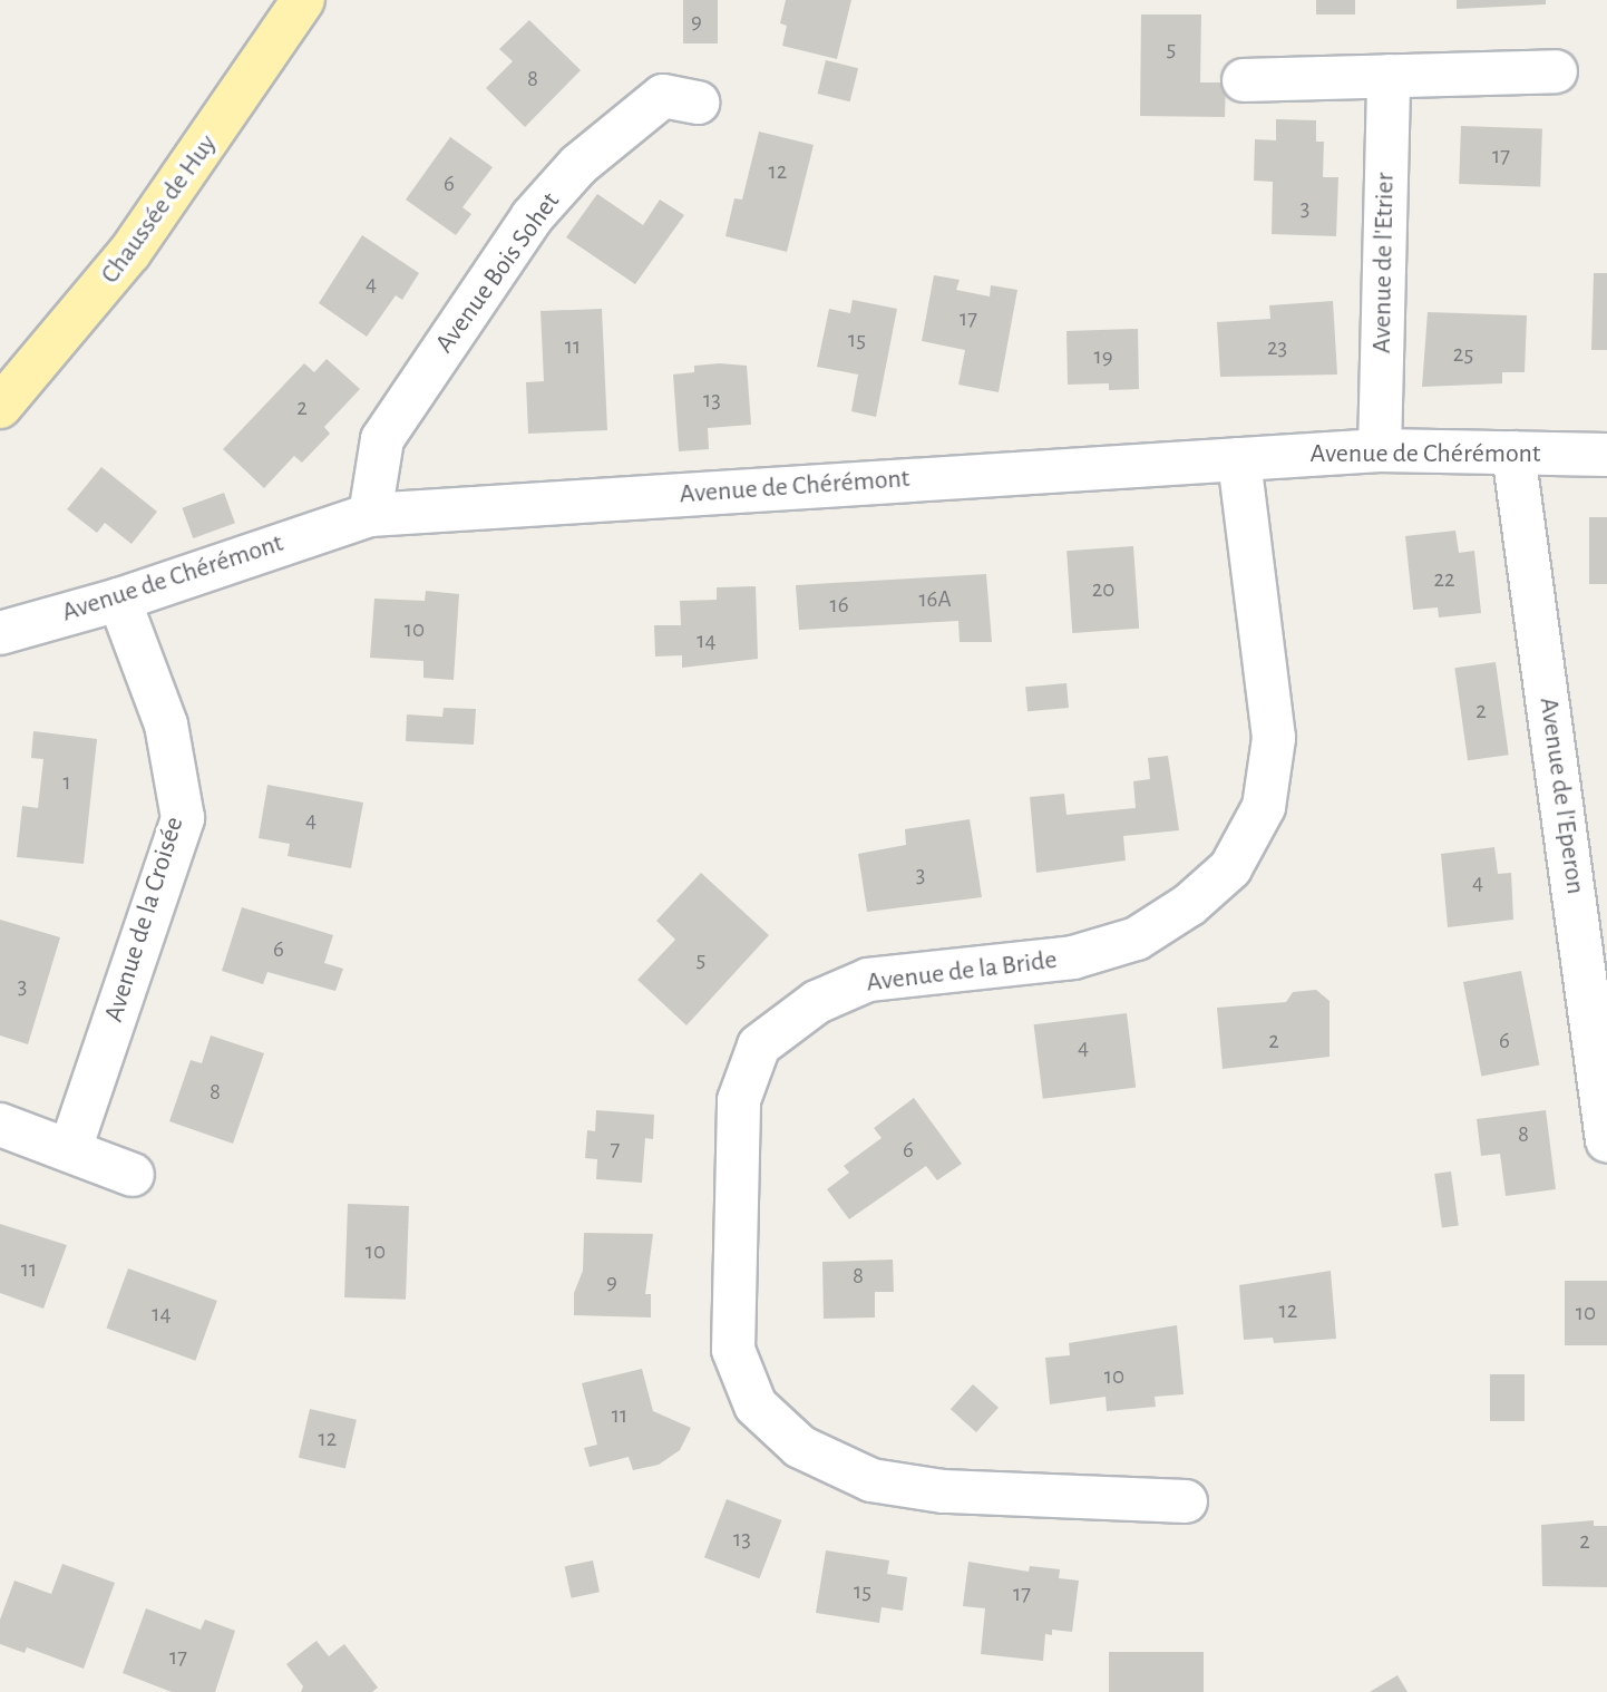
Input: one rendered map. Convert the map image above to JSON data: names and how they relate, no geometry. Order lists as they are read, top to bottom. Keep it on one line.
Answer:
{"streets":{"main road":["Chaussée de Huy"],"street":["Avenue de l'Etrier","Avenue Bois Sohet","Avenue de Chérémont","Avenue de l'Eperon","Avenue de la Croisée","Avenue de la Bride"]},"crossings":[["Avenue de l'Etrier","Avenue de Chérémont"],["Avenue Bois Sohet","Avenue de Chérémont"],["Avenue de Chérémont","Avenue de l'Eperon"],["Avenue de Chérémont","Avenue de la Croisée"],["Avenue de Chérémont","Avenue de la Bride"]],"house_numbers":["9","5","8","17","12","6","3","4","17","15","11","23","25","19","13","2","22","20","16A","16","10","14","2","1","4","3","4","6","5","3","2","6","4","8","8","7","6","10","11","8","9","12","10","14","10","11","12","13","2","15","17","17"]}
